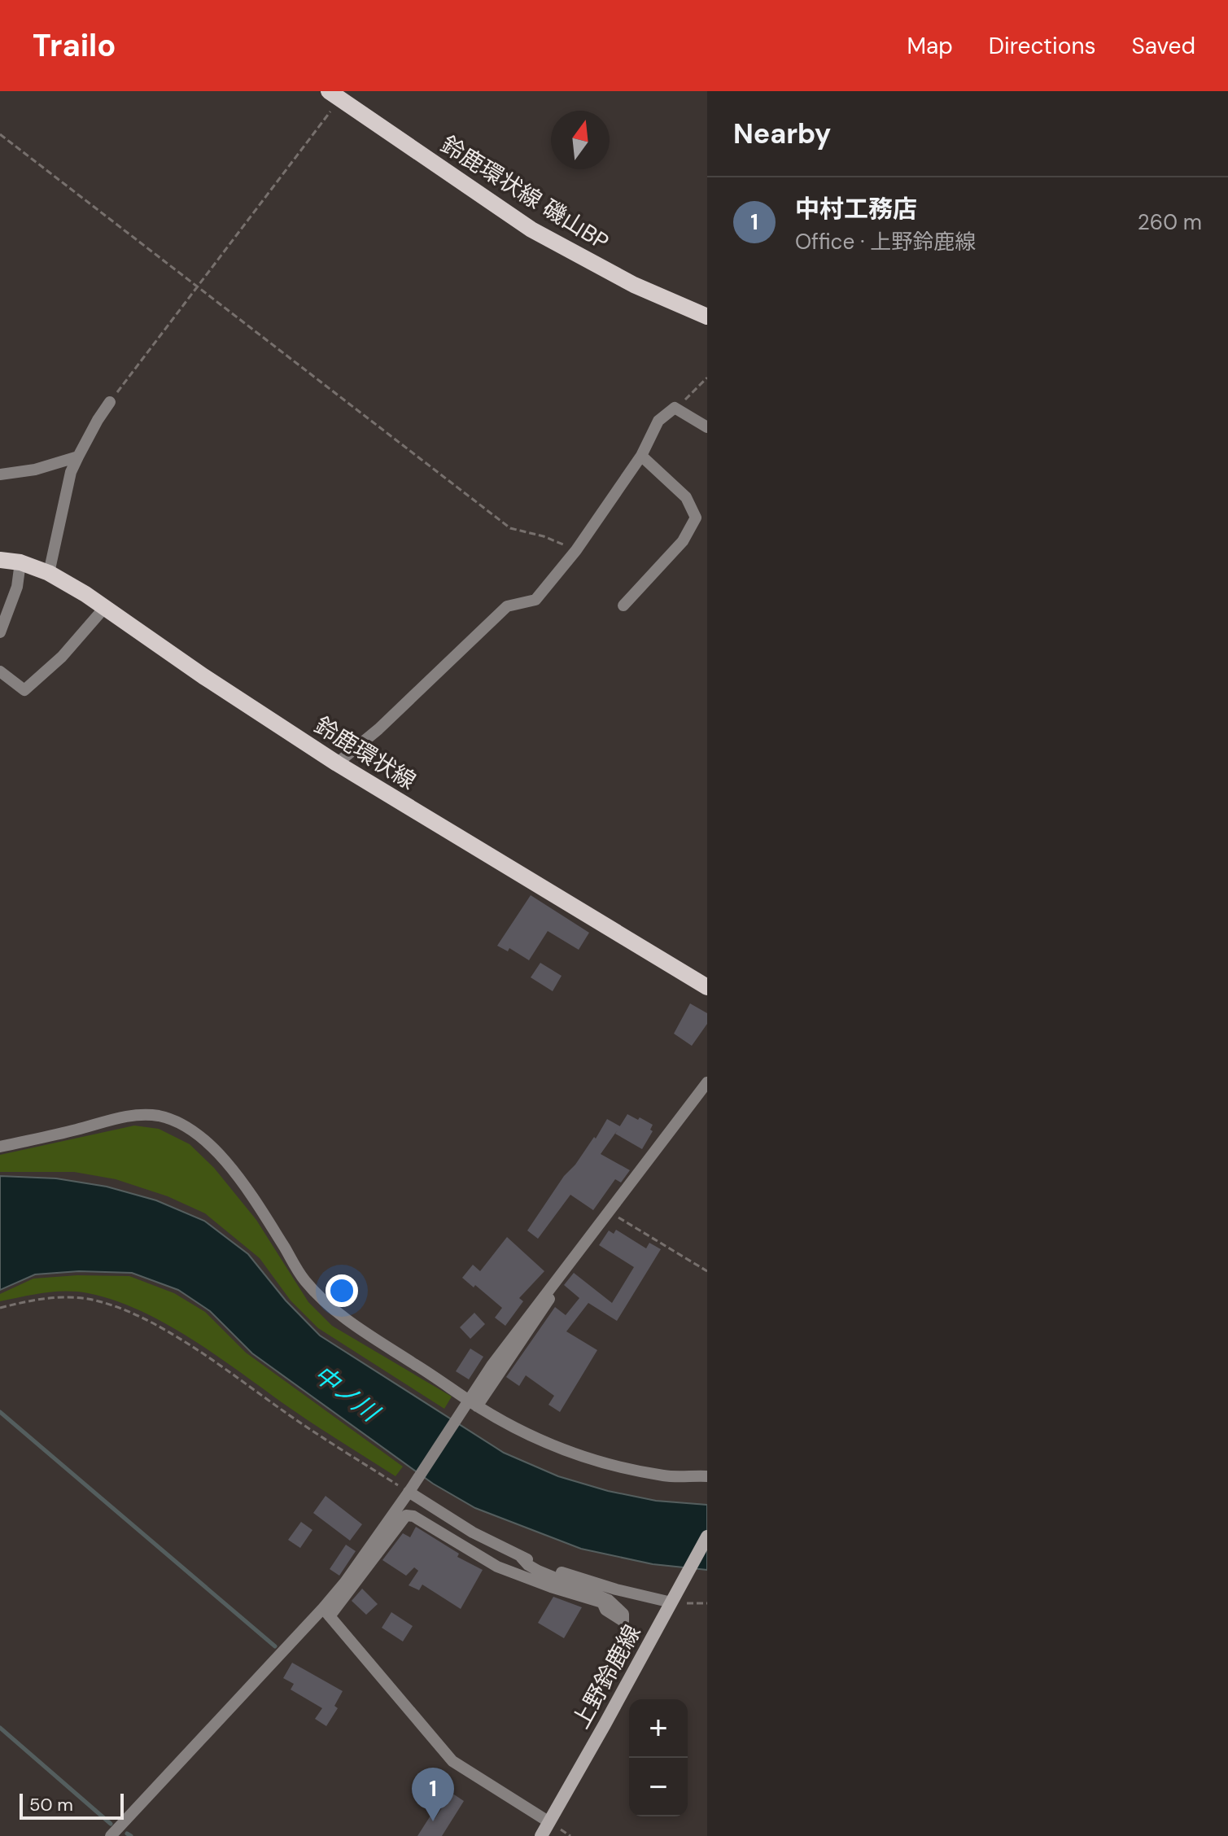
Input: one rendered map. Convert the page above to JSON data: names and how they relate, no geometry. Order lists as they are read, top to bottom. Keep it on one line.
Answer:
{"streets":{"main road":["鈴鹿環状線 磯山BP","鈴鹿環状線","上野鈴鹿線"]},"water":["中ノ川"],"scale_bar":"50 m","north":"top","page":{"header":"Trailo","nav":["Map","Directions","Saved"],"heading":"Nearby","list":[{"mark":"1","name":"中村工務店","note":"Office · 上野鈴鹿線","value":"260 m"}],"map_buttons":["+","−"],"pins":"1","scale":"50 m"}}
